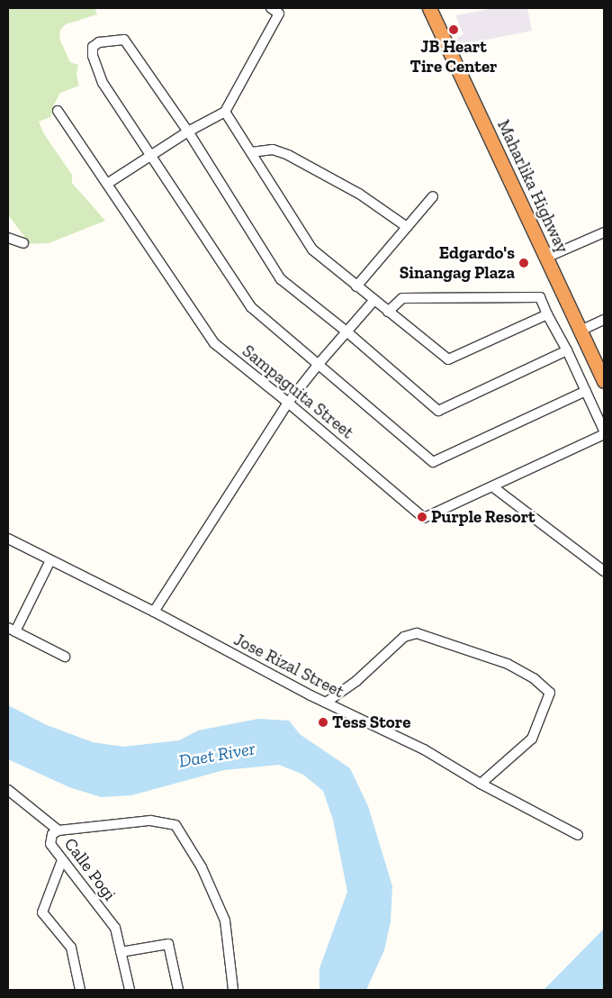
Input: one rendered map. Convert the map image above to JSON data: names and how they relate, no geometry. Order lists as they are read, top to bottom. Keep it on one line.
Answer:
{"streets":{"highway":["Maharlika Highway"],"street":["Sampaguita Street","Jose Rizal Street","Calle Pogi"]},"water":["Daet River"],"places":["JB Heart Tire Center","Edgardo's Sinangag Plaza","Purple Resort","Tess Store"]}
